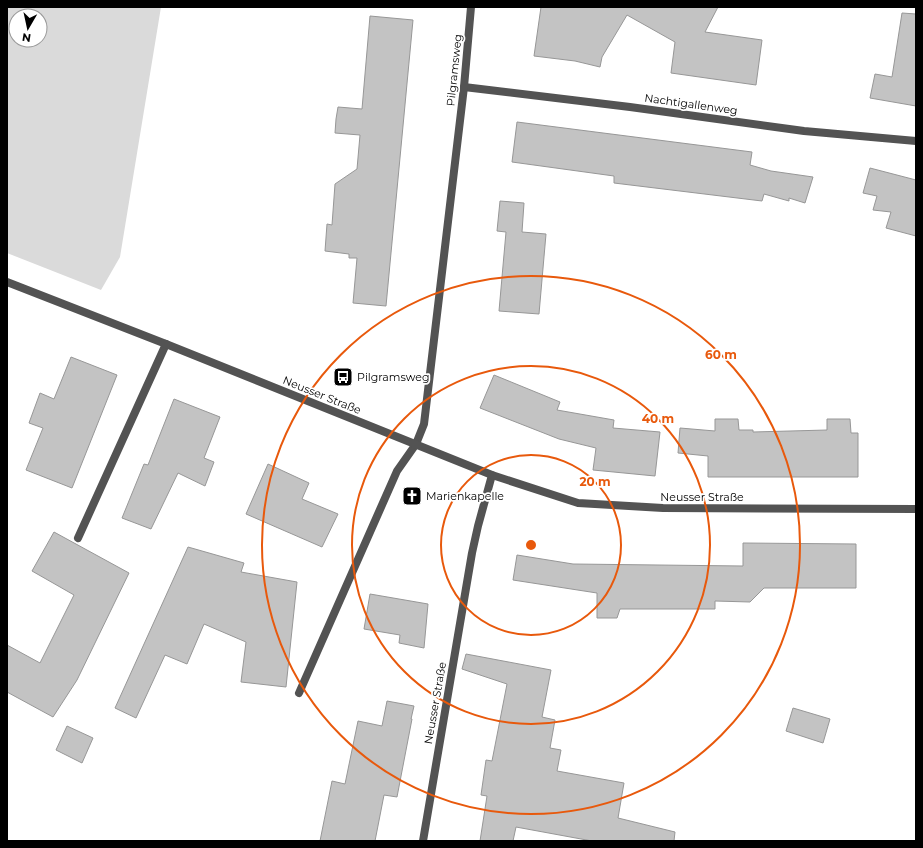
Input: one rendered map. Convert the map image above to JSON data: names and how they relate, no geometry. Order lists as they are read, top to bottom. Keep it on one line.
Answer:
{"streets":{"street":["Pilgramsweg","Nachtigallenweg","Neusser Straße"]},"crossings":[["Pilgramsweg","Nachtigallenweg"],["Pilgramsweg","Neusser Straße"]],"places":{"bus stop":["Pilgramsweg"],"church":["Marienkapelle"]},"north":"bottom","rings":["60 m","40 m","20 m"]}
